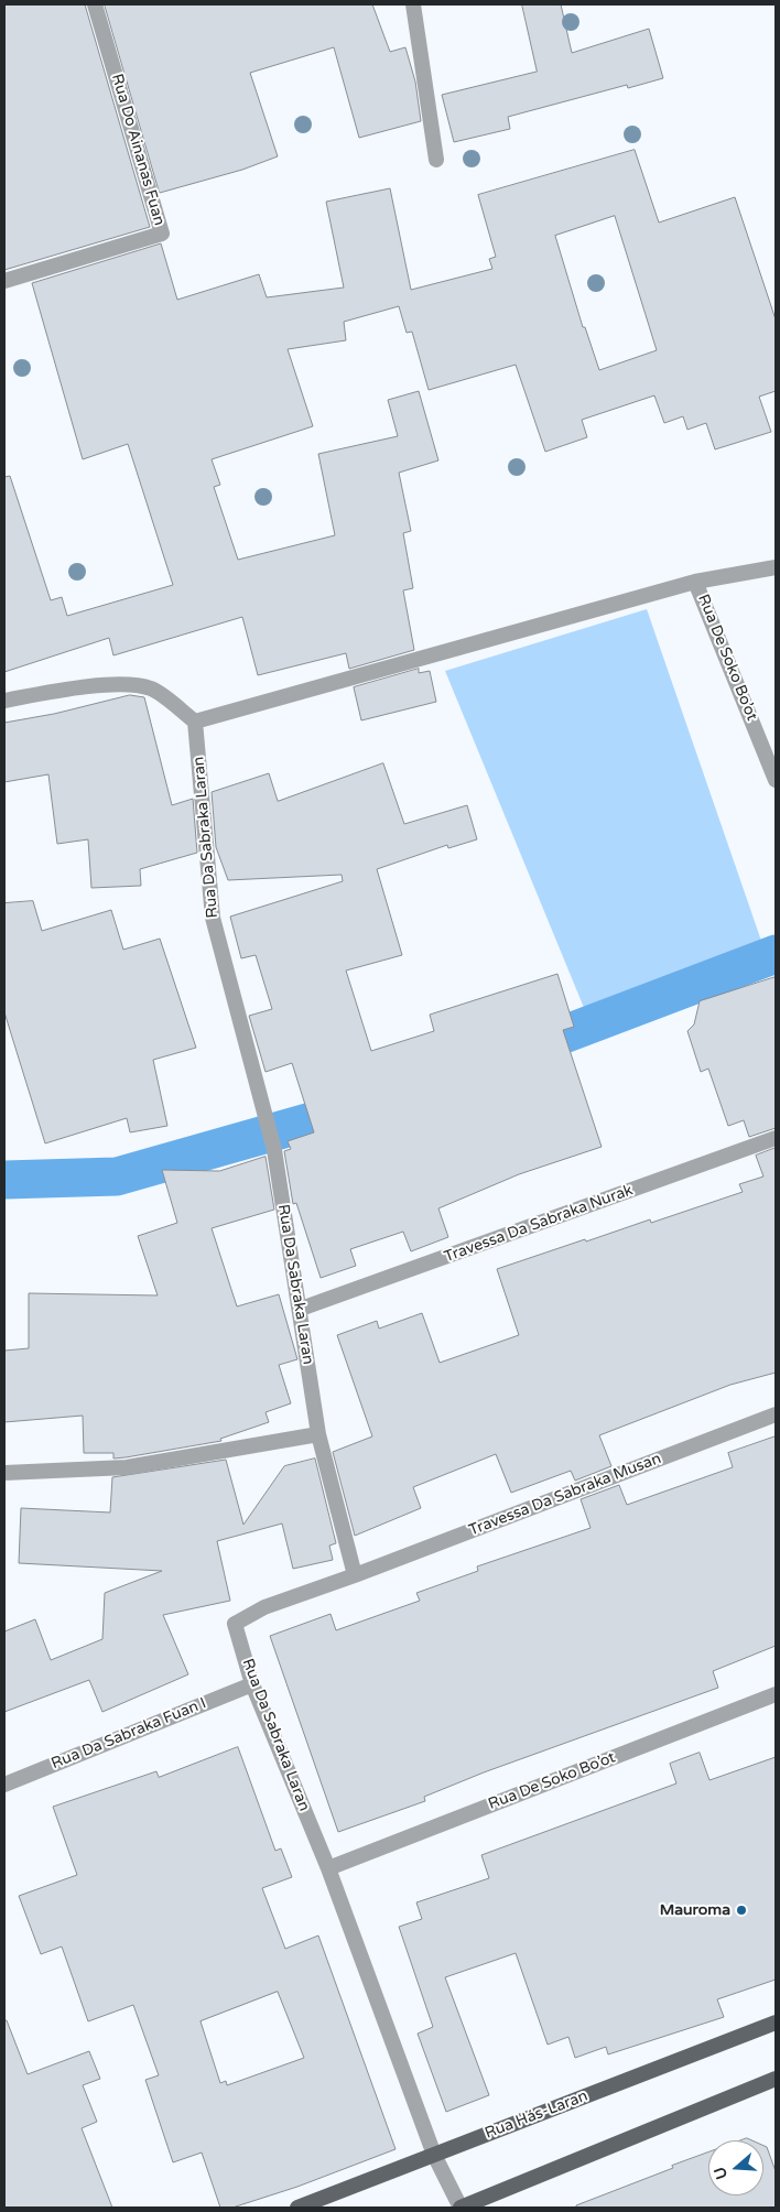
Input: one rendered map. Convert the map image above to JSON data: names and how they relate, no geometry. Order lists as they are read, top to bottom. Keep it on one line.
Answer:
{"streets":{"main road":["Rua Hás-Laran"],"street":["Rua Do Ainanas Fuan","Rua De Soko Bo’ot","Rua Da Sabraka Laran","Travessa Da Sabraka Nurak","Travessa Da Sabraka Musan","Rua Da Sabraka Fuan I"]},"crossings":[["Rua De Soko Bo’ot","Rua Da Sabraka Laran"],["Rua Da Sabraka Laran","Travessa Da Sabraka Nurak"],["Rua Da Sabraka Laran","Travessa Da Sabraka Musan"],["Rua Da Sabraka Laran","Rua Da Sabraka Fuan I"],["Rua Da Sabraka Laran","Rua Hás-Laran"]],"places":["Mauroma"],"north":"left"}
